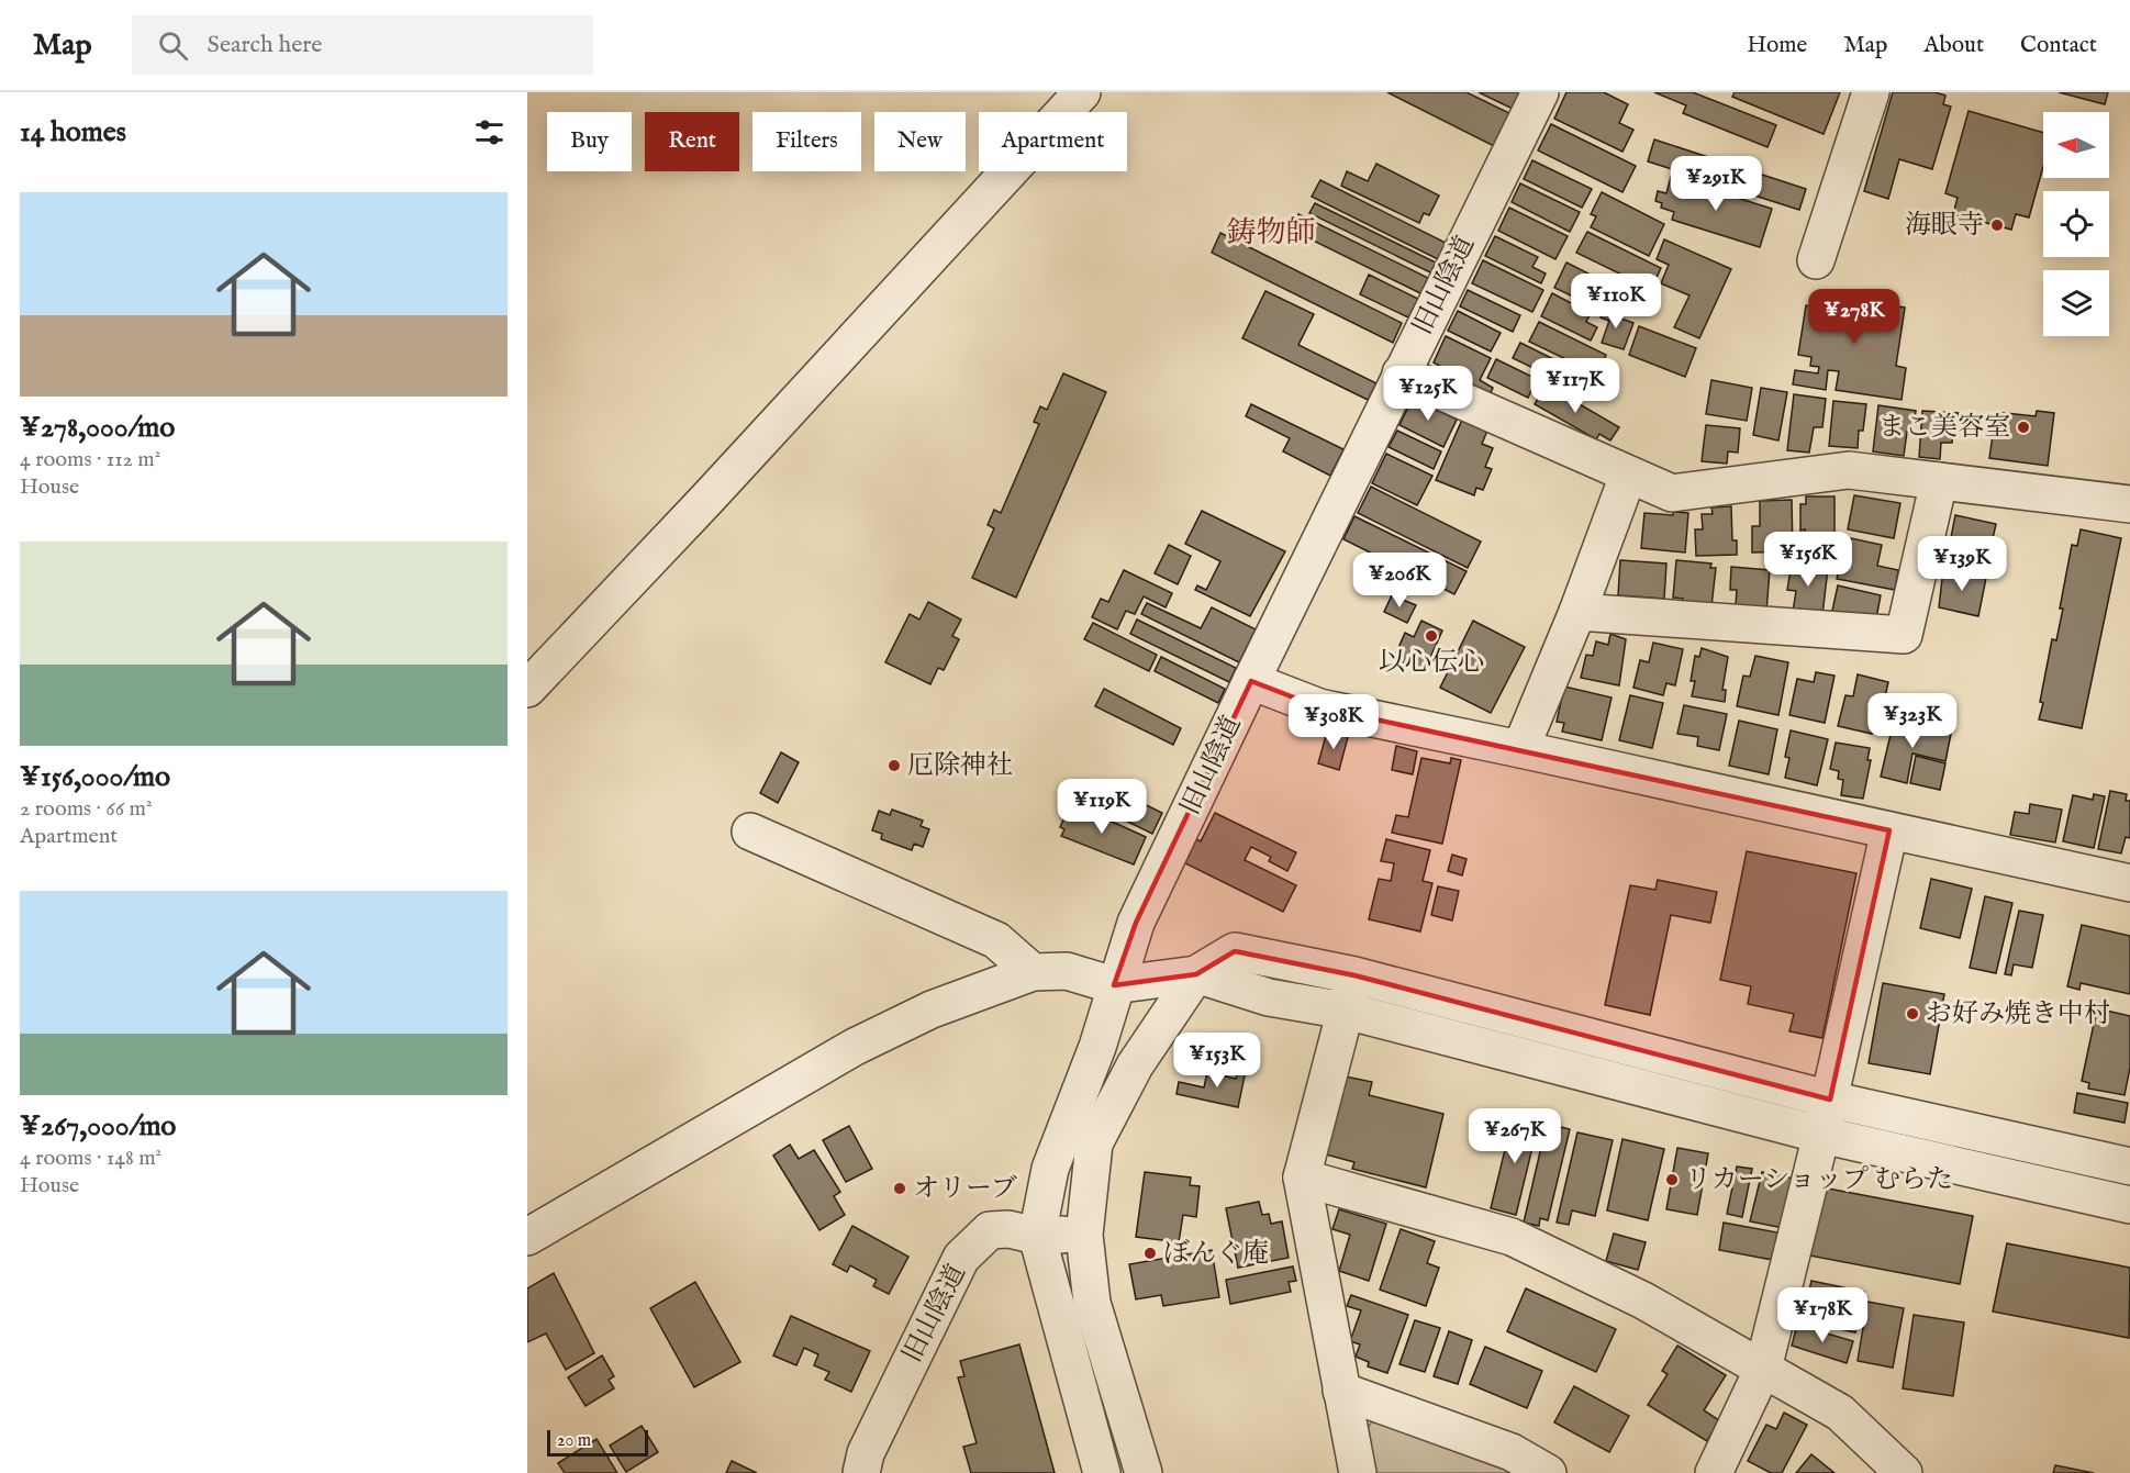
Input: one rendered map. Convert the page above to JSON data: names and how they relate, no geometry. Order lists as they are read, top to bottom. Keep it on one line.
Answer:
{"streets":{"street":["旧山陰道"]},"districts":["鋳物師"],"places":["海眼寺","まこ美容室","以心伝心","厄除神社","お好み焼き中村","リカーショップ むらた","オリーブ","ぼんぐ庵"],"scale_bar":"20 m","north":"left","page":{"header":"Map","search":"Search here","nav":["Home","Map","About","Contact"],"heading":"14 homes","chip":["Buy","Rent","Filters","New","Apartment"],"price":["¥291K","¥110K","¥278K","¥117K","¥125K","¥156K","¥139K","¥206K","¥323K","¥308K","¥119K","¥153K","¥267K","¥178K"],"list":[{"name":"¥278,000/mo","note":"4 rooms · 112 m² · House"},{"name":"¥156,000/mo","note":"2 rooms · 66 m² · Apartment"},{"name":"¥267,000/mo","note":"4 rooms · 148 m² · House"}],"scale":"20 m"}}
